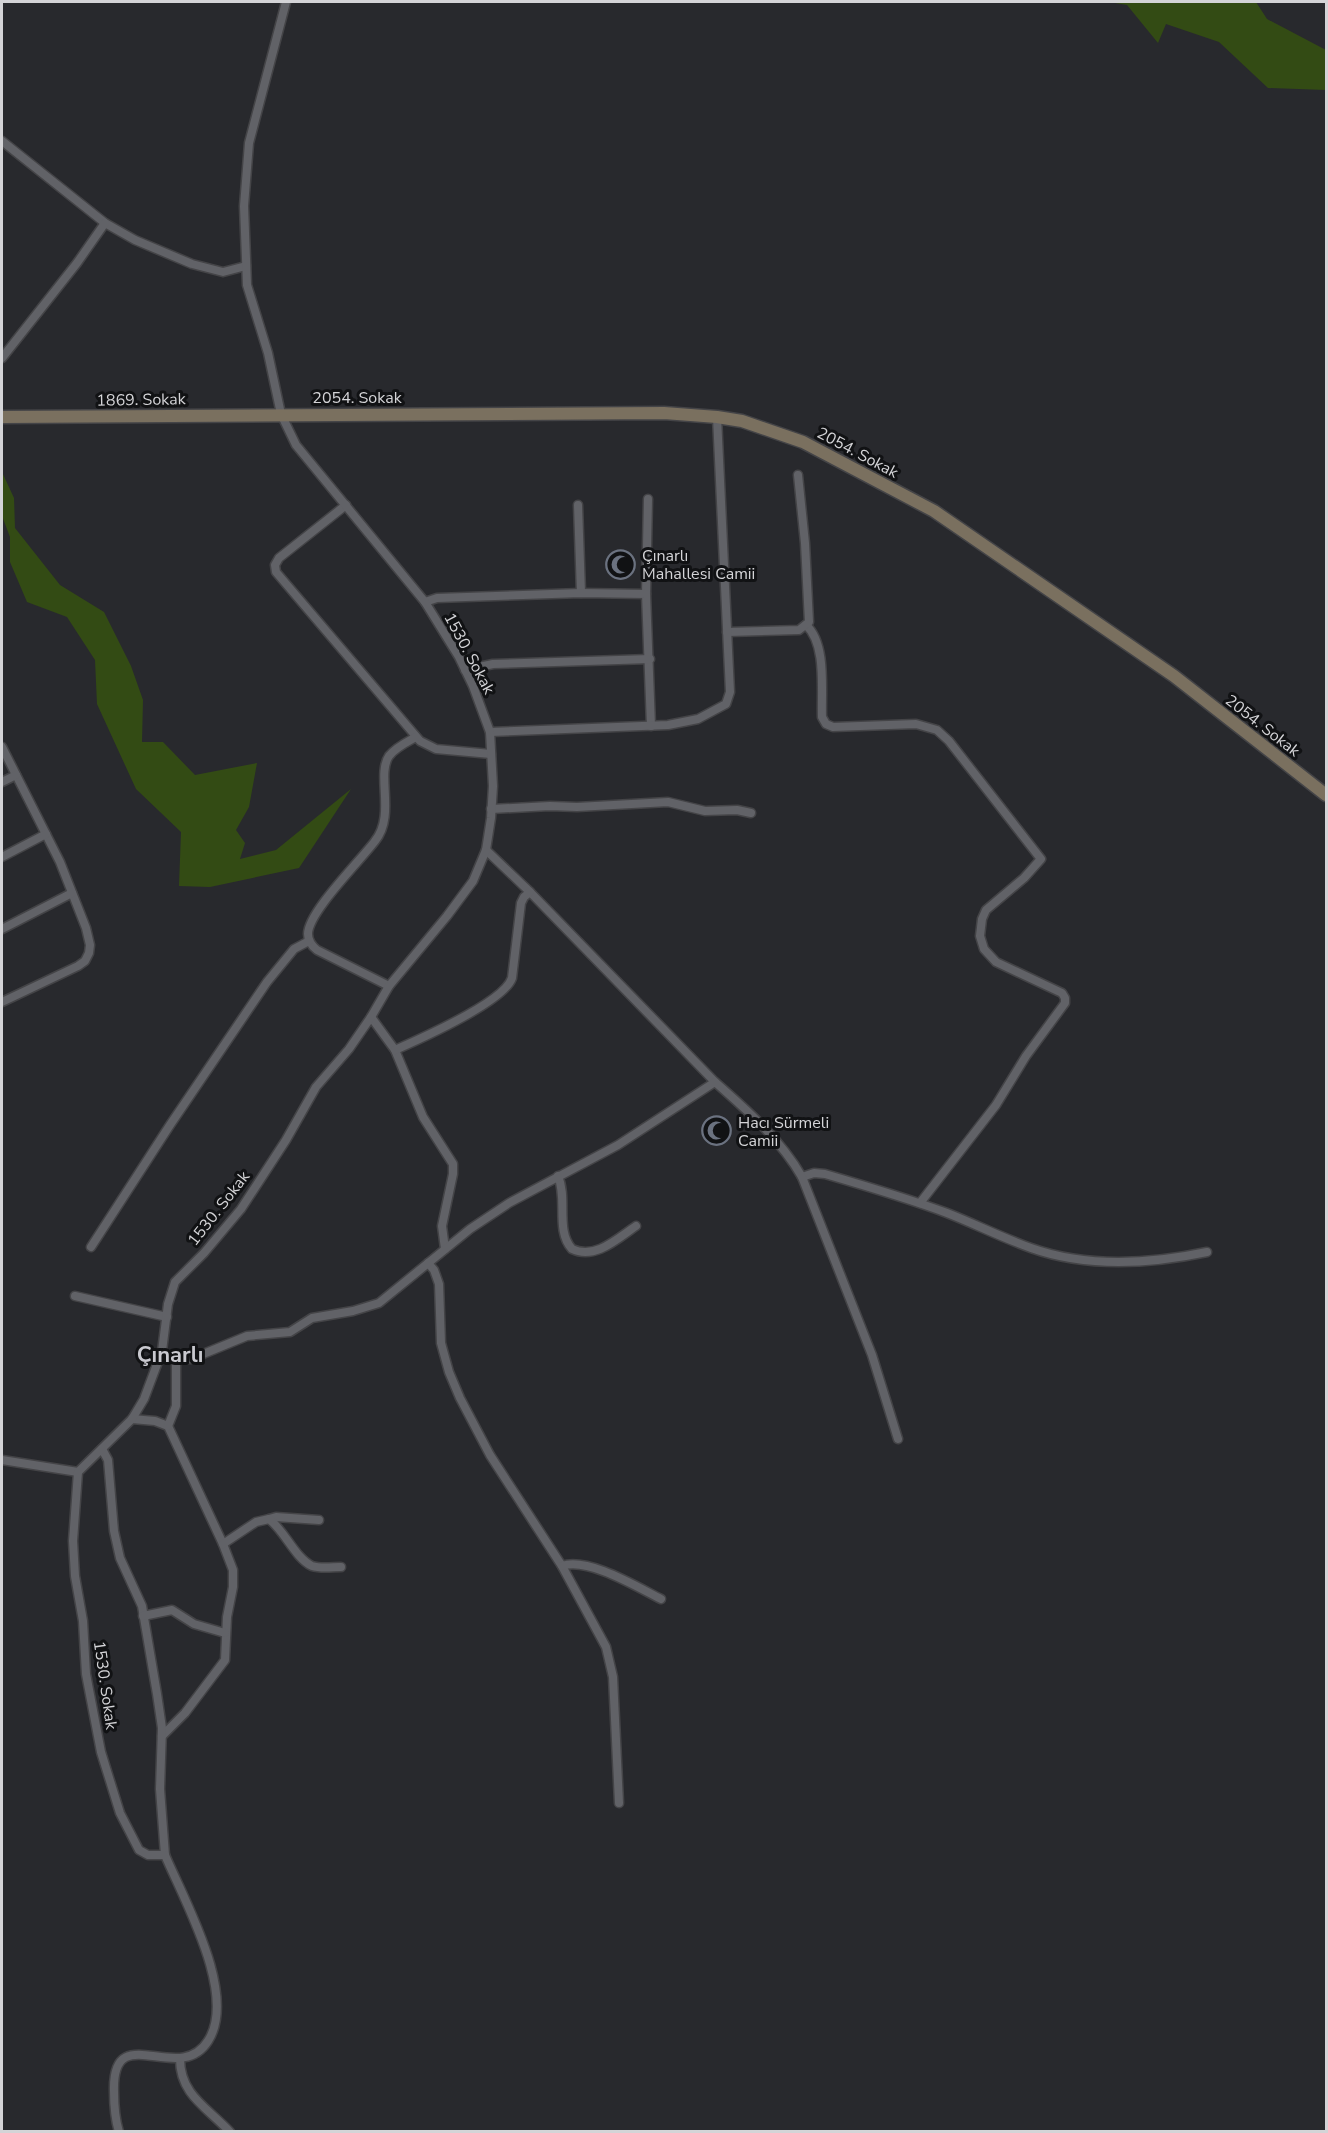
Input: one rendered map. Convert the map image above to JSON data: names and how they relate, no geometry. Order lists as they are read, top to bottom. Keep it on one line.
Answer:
{"streets":{"main road":["2054. Sokak","1869. Sokak"],"street":["1530. Sokak"]},"crossings":[["2054. Sokak","1869. Sokak"],["2054. Sokak","1530. Sokak"],["1869. Sokak","1530. Sokak"]],"districts":["Çınarlı"],"places":{"mosque":["Çınarlı Mahallesi Camii","Hacı Sürmeli Camii"]}}
